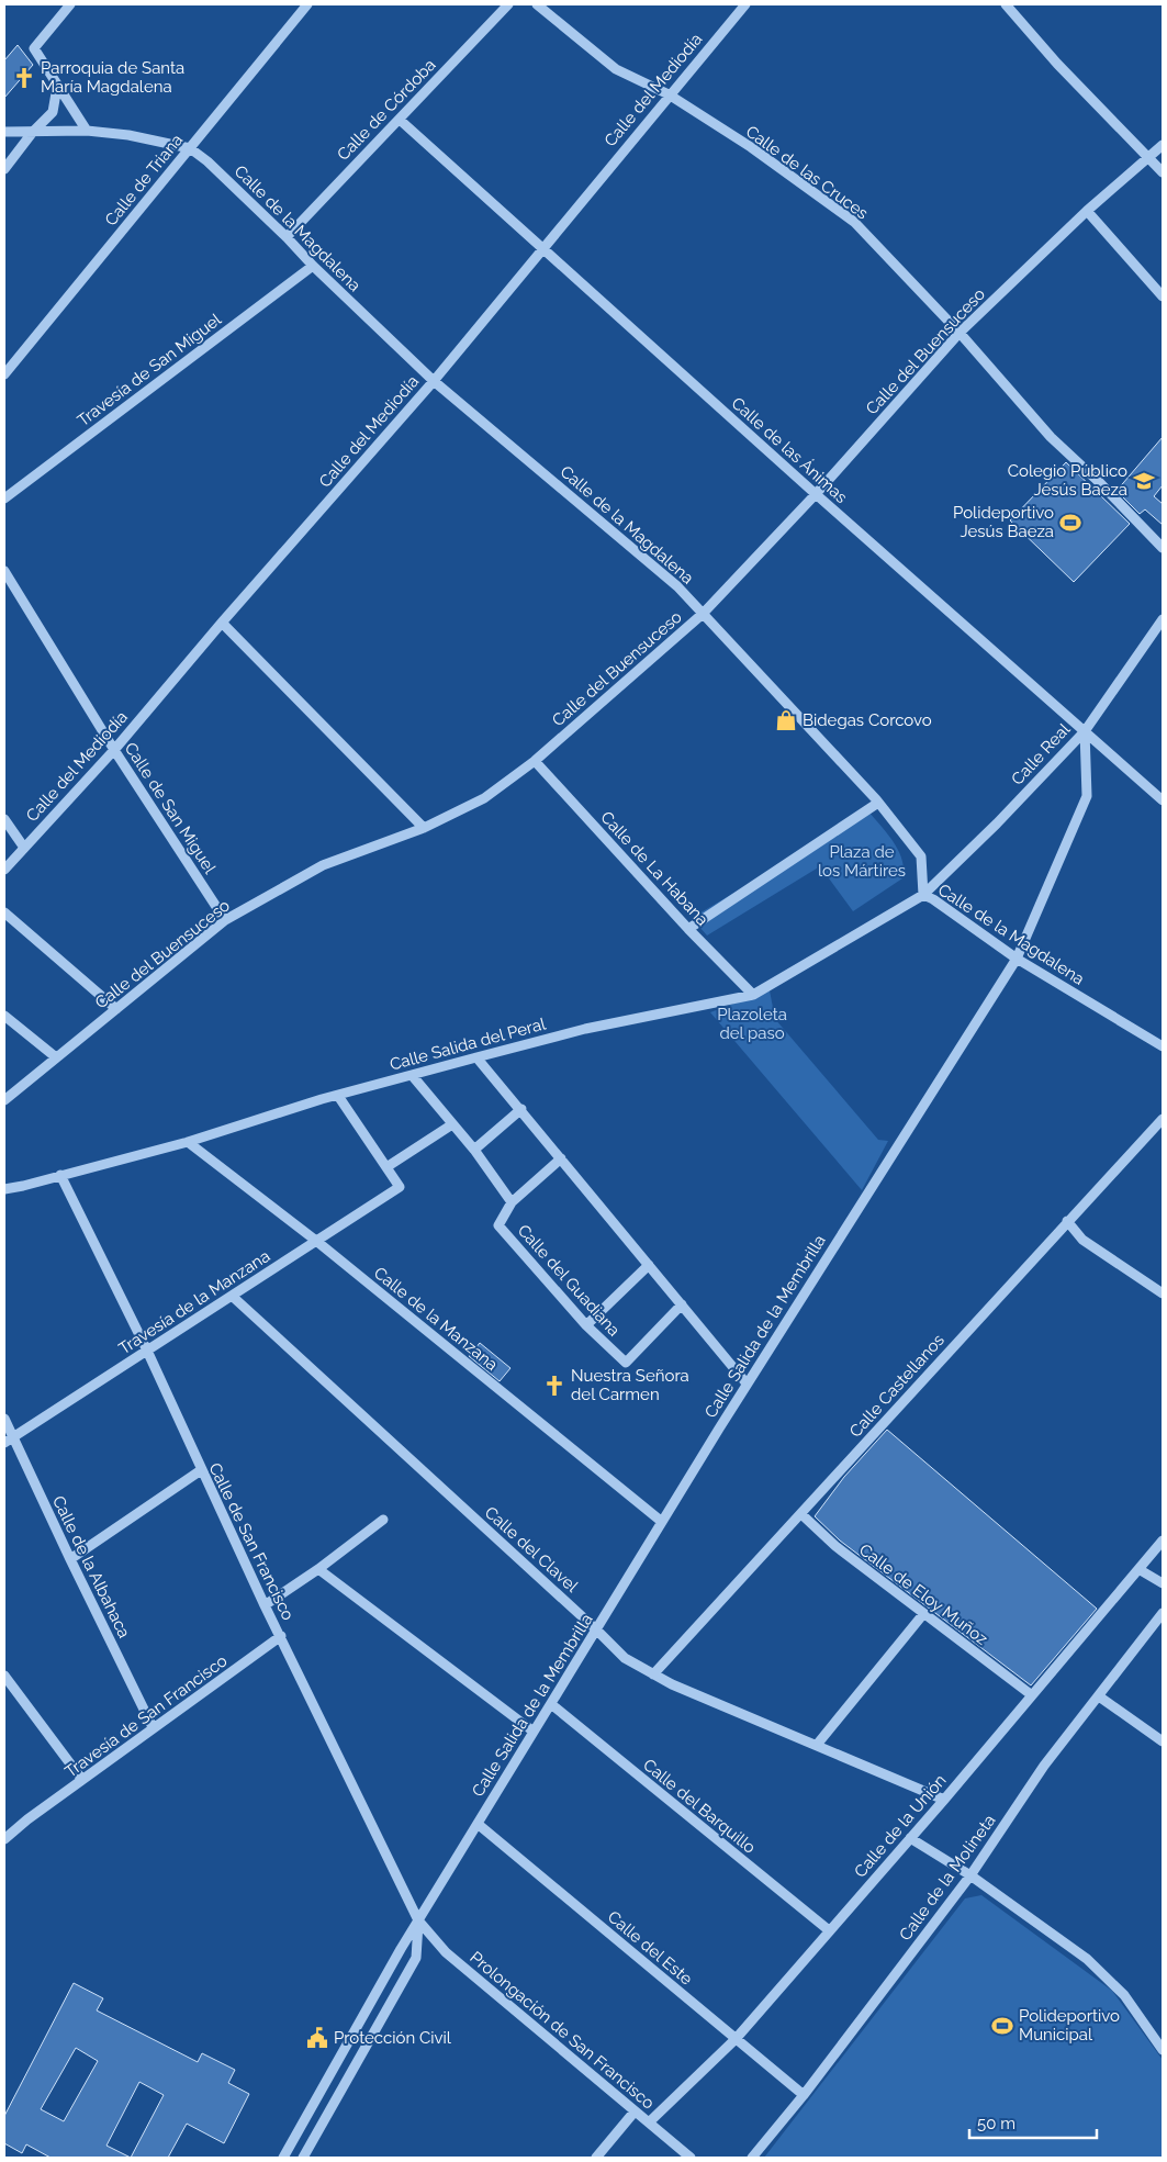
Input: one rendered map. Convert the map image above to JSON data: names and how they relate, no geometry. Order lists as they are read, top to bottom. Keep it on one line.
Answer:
{"streets":{"street":["Calle del Mediodía","Calle de Córdoba","Calle de las Cruces","Calle de Triana","Calle de la Magdalena","Calle del Buensuceso","Travesía de San Miguel","Calle de las Ánimas","Calle Real","Calle de San Miguel","Calle de La Habana","Calle Salida del Peral","Calle del Guadiana","Travesía de la Manzana","Calle de la Manzana","Calle Salida de la Membrilla","Calle Castellanos","Calle de San Francisco","Calle del Clavel","Calle de la Albahaca","Calle de Eloy Muñoz","Travesía de San Francisco","Calle del Barquillo","Calle de la Unión","Calle de la Molineta","Calle del Este","Prolongación de San Francisco"]},"crossings":[["Calle del Mediodía","Calle de las Cruces"],["Calle del Mediodía","Calle de la Magdalena"],["Calle del Mediodía","Calle de las Ánimas"],["Calle del Mediodía","Calle de San Miguel"],["Calle de Córdoba","Calle de la Magdalena"],["Calle de Córdoba","Calle de las Ánimas"],["Calle de las Cruces","Calle del Buensuceso"],["Calle de Triana","Calle de la Magdalena"],["Calle de la Magdalena","Calle del Buensuceso"],["Calle de la Magdalena","Travesía de San Miguel"],["Calle de la Magdalena","Calle Real"],["Calle de la Magdalena","Calle Salida del Peral"],["Calle de la Magdalena","Calle Salida de la Membrilla"],["Calle del Buensuceso","Calle de las Ánimas"],["Calle del Buensuceso","Calle de San Miguel"],["Calle del Buensuceso","Calle de La Habana"],["Calle de las Ánimas","Calle Real"],["Calle de las Ánimas","Calle Salida de la Membrilla"],["Calle Real","Calle Salida del Peral"],["Calle Real","Calle Salida de la Membrilla"],["Calle de La Habana","Calle Salida del Peral"],["Calle Salida del Peral","Calle de la Manzana"],["Calle Salida del Peral","Calle de San Francisco"],["Travesía de la Manzana","Calle de la Manzana"],["Travesía de la Manzana","Calle de San Francisco"],["Travesía de la Manzana","Calle del Clavel"],["Travesía de la Manzana","Calle de la Albahaca"],["Calle de la Manzana","Calle Salida de la Membrilla"],["Calle Salida de la Membrilla","Calle de San Francisco"],["Calle Salida de la Membrilla","Calle del Clavel"],["Calle Salida de la Membrilla","Calle del Barquillo"],["Calle Salida de la Membrilla","Calle del Este"],["Calle Salida de la Membrilla","Prolongación de San Francisco"],["Calle Castellanos","Calle del Clavel"],["Calle Castellanos","Calle de Eloy Muñoz"],["Calle de San Francisco","Travesía de San Francisco"],["Calle de San Francisco","Prolongación de San Francisco"],["Calle del Clavel","Calle de la Unión"],["Calle de la Albahaca","Travesía de San Francisco"],["Calle de Eloy Muñoz","Calle de la Unión"],["Calle del Barquillo","Calle de la Unión"],["Calle de la Unión","Calle del Este"],["Calle de la Unión","Prolongación de San Francisco"],["Calle de la Molineta","Calle del Este"]],"parks":["Plaza de los Mártires","Plazoleta del paso"],"places":{"church":["Parroquia de Santa María Magdalena","Nuestra Señora del Carmen"],"school or university":["Colegio Público Jesús Baeza"],"sports":["Polideportivo Jesús Baeza","Polideportivo Municipal"],"shop":["Bidegas Corcovo"],"public building":["Protección Civil"]},"scale_bar":"50 m"}
